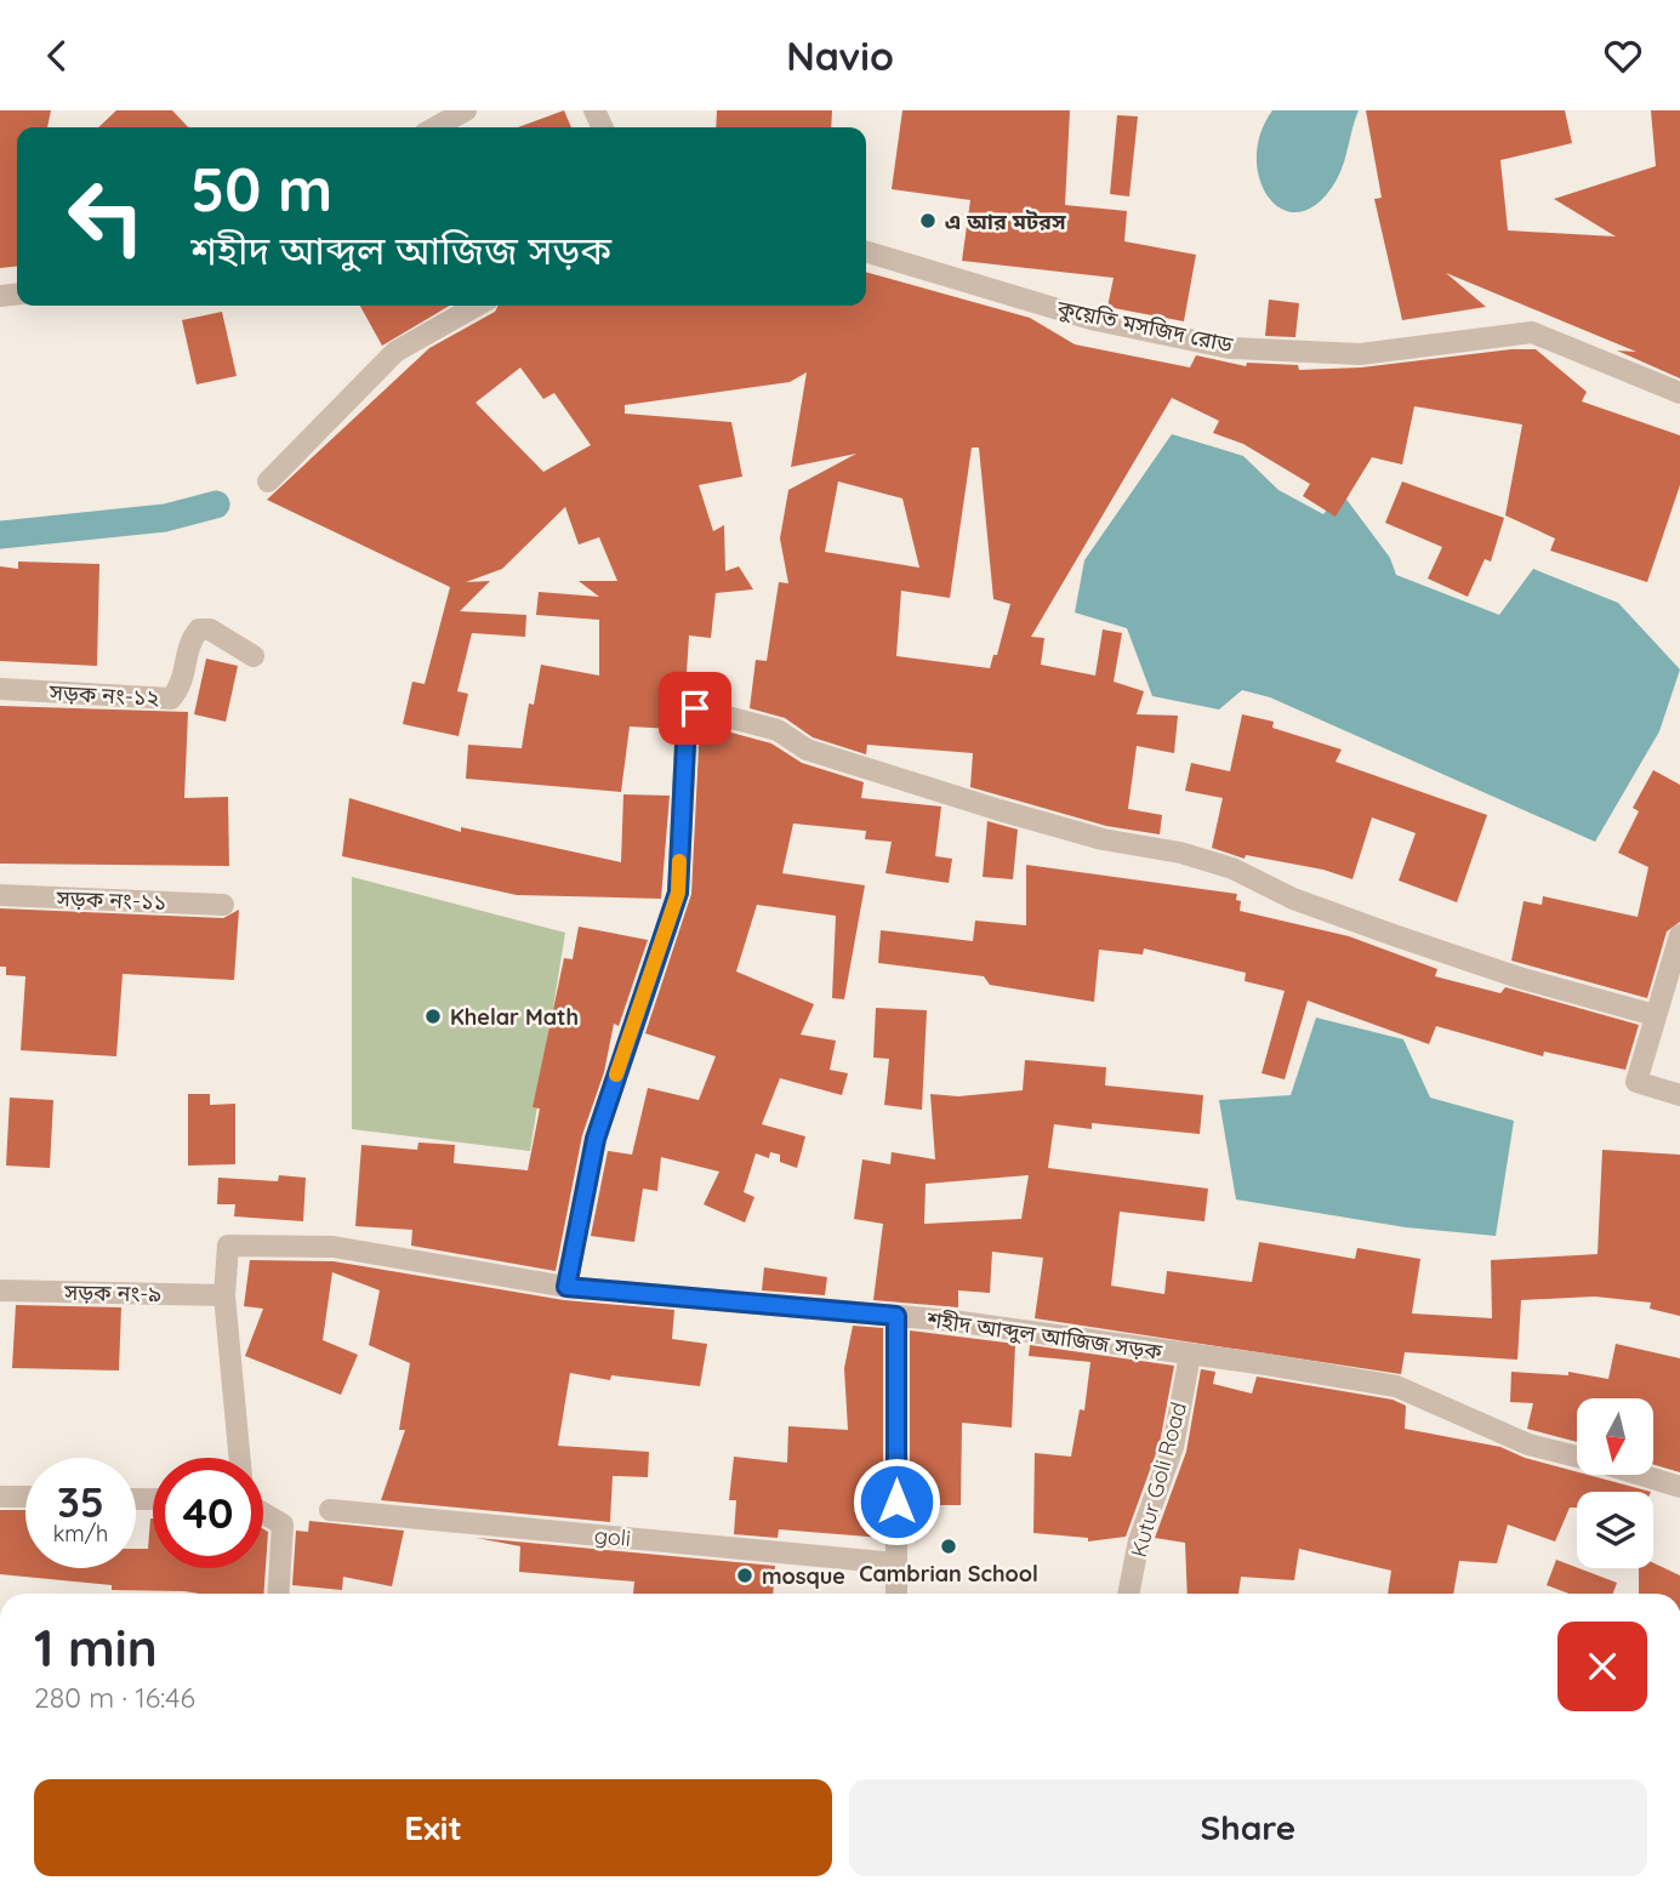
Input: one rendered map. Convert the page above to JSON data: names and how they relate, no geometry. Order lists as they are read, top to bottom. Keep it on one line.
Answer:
{"streets":{"street":["কুয়েতি মসজিদ রোড","সড়ক নং-১২","সড়ক নং-১১","সড়ক নং-৯","শহীদ আব্দুল আজিজ সড়ক","Kutur Goli Road","goli"]},"crossings":[["সড়ক নং-৯","শহীদ আব্দুল আজিজ সড়ক"],["শহীদ আব্দুল আজিজ সড়ক","Kutur Goli Road"]],"places":["এ আর মটরস","Khelar Math","Cambrian School","mosque"],"north":"bottom","page":{"header":"Navio","turn":["50 m","শহীদ আব্দুল আজিজ সড়ক"],"speed":"35 km/h","limit":"40","heading":["1 min","280 m · 16:46"],"buttons":["Exit","Share"]}}
